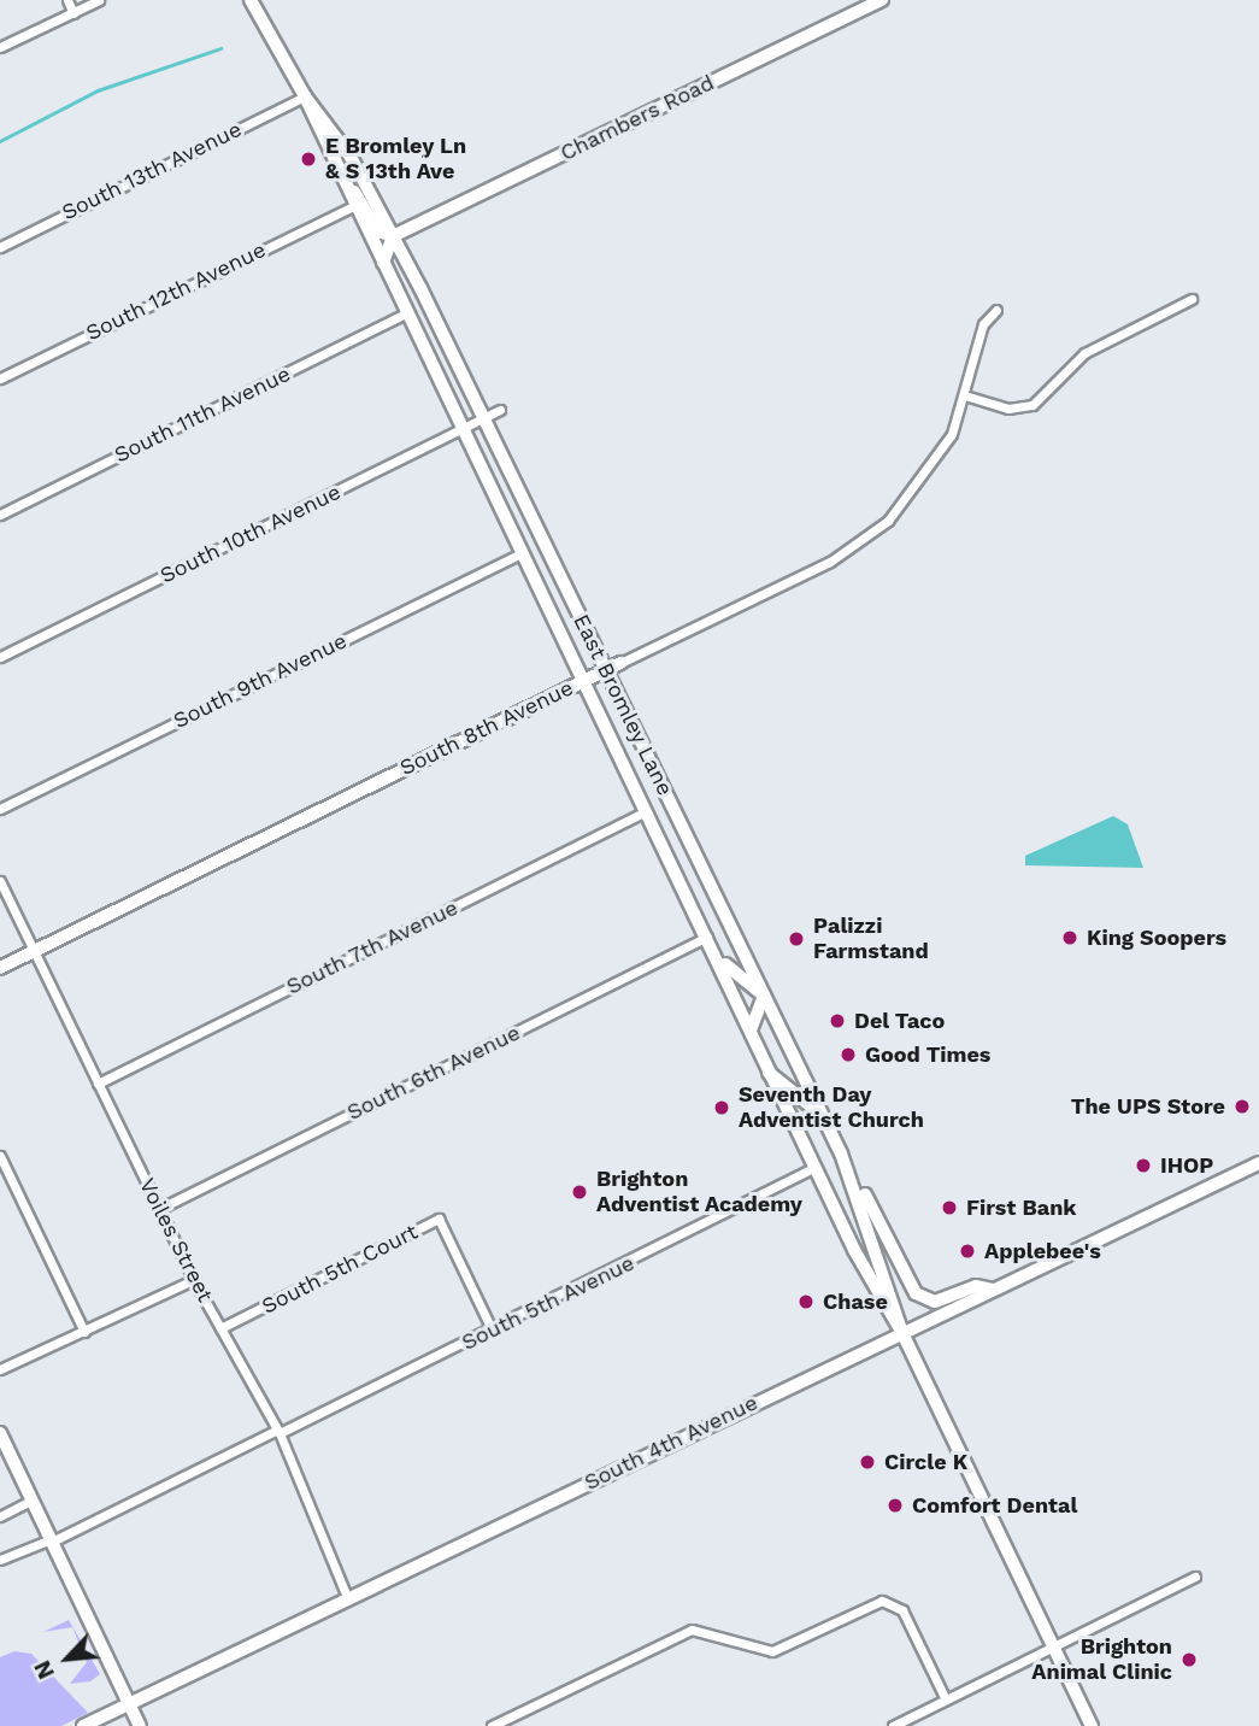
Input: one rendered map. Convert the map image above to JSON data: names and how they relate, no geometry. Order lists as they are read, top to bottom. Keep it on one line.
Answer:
{"streets":{"main road":["Chambers Road","East Bromley Lane","South 8th Avenue","South 4th Avenue"],"street":["South 13th Avenue","South 12th Avenue","South 11th Avenue","South 10th Avenue","South 9th Avenue","South 7th Avenue","South 6th Avenue","Voiles Street","South 5th Court","South 5th Avenue"]},"crossings":[["Chambers Road","East Bromley Lane"],["South 13th Avenue","East Bromley Lane"],["South 12th Avenue","East Bromley Lane"],["South 11th Avenue","East Bromley Lane"],["South 10th Avenue","East Bromley Lane"],["South 9th Avenue","East Bromley Lane"],["East Bromley Lane","South 8th Avenue"],["East Bromley Lane","South 7th Avenue"],["East Bromley Lane","South 6th Avenue"],["East Bromley Lane","South 5th Avenue"],["East Bromley Lane","South 4th Avenue"],["South 8th Avenue","Voiles Street"],["South 7th Avenue","Voiles Street"],["South 6th Avenue","Voiles Street"],["Voiles Street","South 5th Court"],["Voiles Street","South 5th Avenue"],["Voiles Street","South 4th Avenue"],["South 5th Court","South 5th Avenue"]],"places":["E Bromley Ln & S 13th Ave","King Soopers","Palizzi Farmstand","Del Taco","Good Times","The UPS Store","Seventh Day Adventist Church","IHOP","Brighton Adventist Academy","First Bank","Applebee's","Chase","Circle K","Comfort Dental","Brighton Animal Clinic"],"north":"bottom left"}
